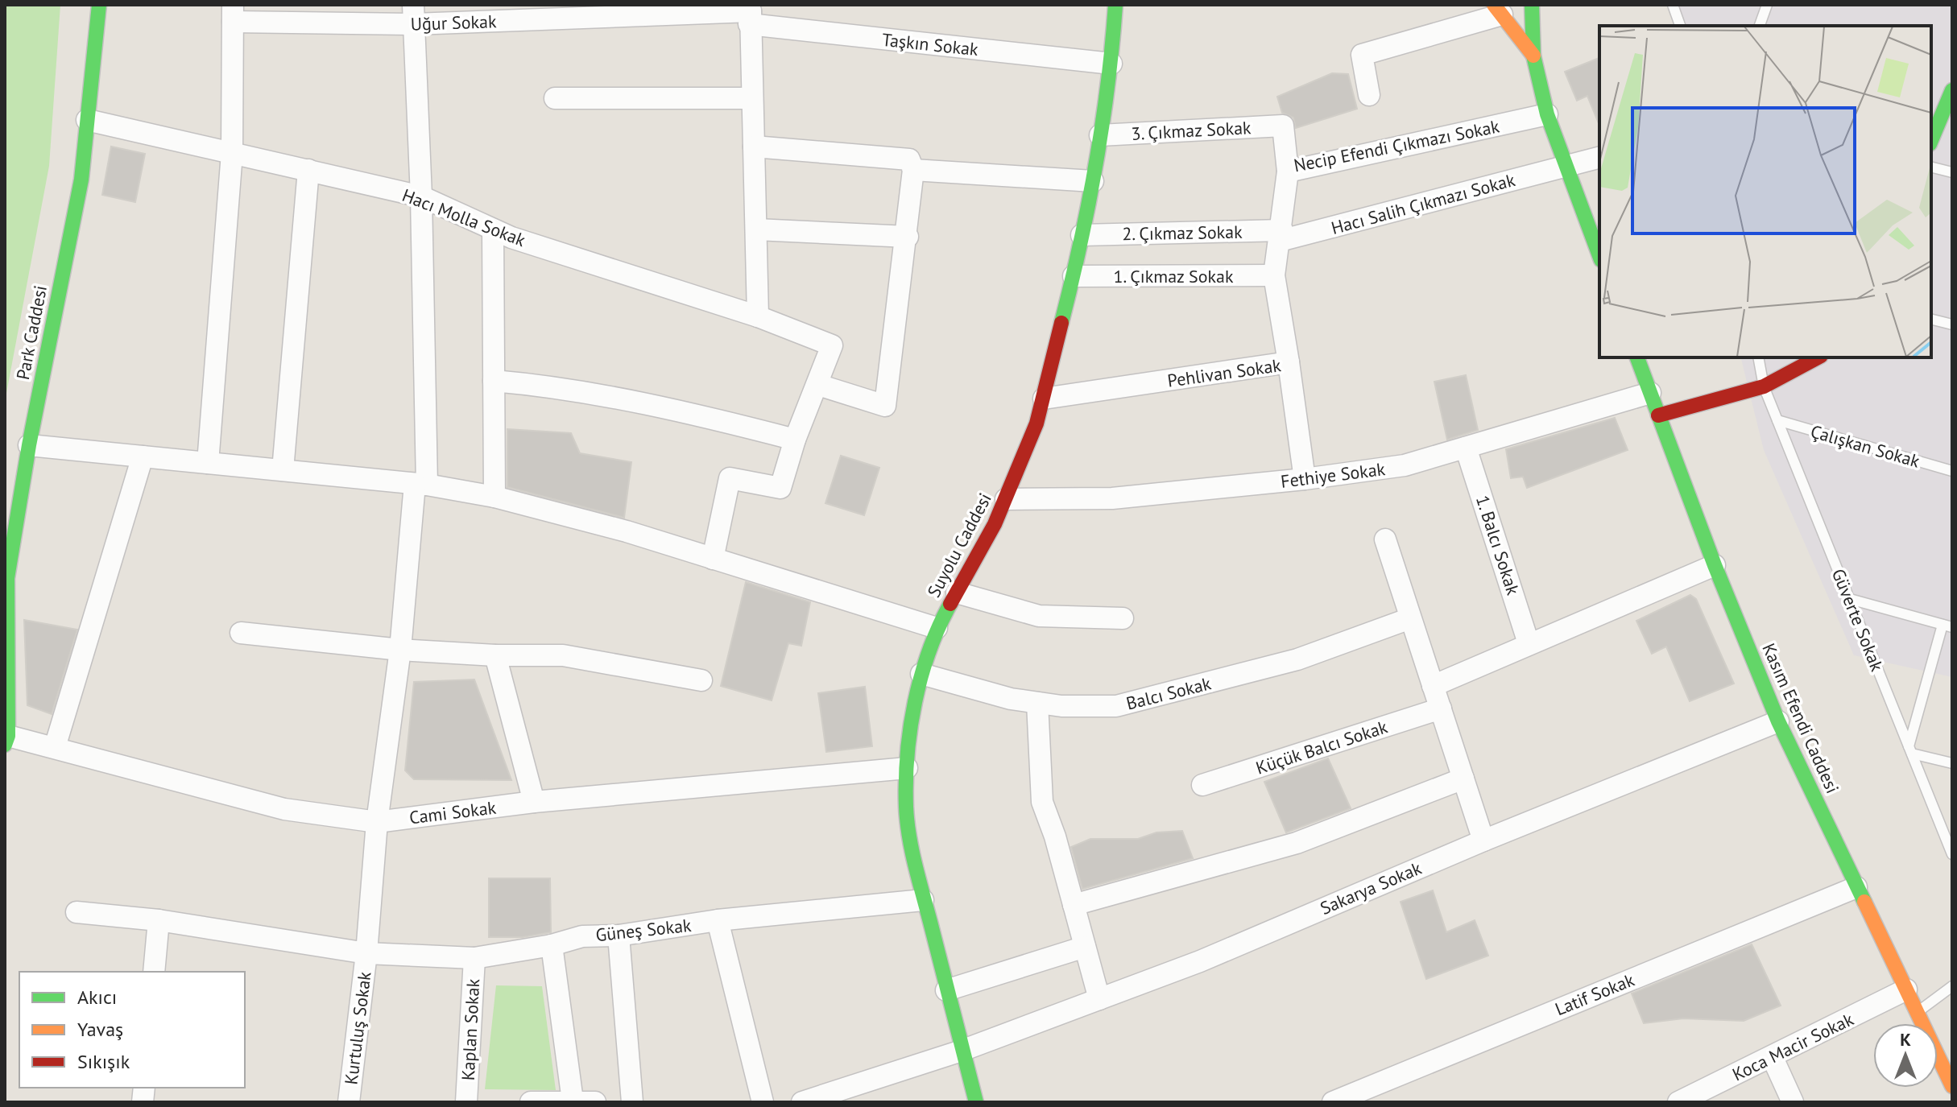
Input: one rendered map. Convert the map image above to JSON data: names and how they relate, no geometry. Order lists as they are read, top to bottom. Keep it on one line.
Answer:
{"streets":{"street":["Uğur Sokak","Taşkın Sokak","3. Çıkmaz Sokak","Necip Efendi Çıkmazı Sokak","Hacı Salih Çıkmazı Sokak","Hacı Molla Sokak","2. Çıkmaz Sokak","1. Çıkmaz Sokak","Park Caddesi","Pehlivan Sokak","Fethiye Sokak","Suyolu Caddesi","1. Balcı Sokak","Balcı Sokak","Kasım Efendi Caddesi","Küçük Balcı Sokak","Cami Sokak","Sakarya Sokak","Güneş Sokak","Latif Sokak","Kurtuluş Sokak","Kaplan Sokak","Koca Macir Sokak"],"lane":["Çalışkan Sokak","Güverte Sokak"]},"crossings":[["Uğur Sokak","Taşkın Sokak"],["Uğur Sokak","Kurtuluş Sokak"],["Taşkın Sokak","Suyolu Caddesi"],["3. Çıkmaz Sokak","Necip Efendi Çıkmazı Sokak"],["3. Çıkmaz Sokak","Suyolu Caddesi"],["Hacı Salih Çıkmazı Sokak","2. Çıkmaz Sokak"],["Hacı Molla Sokak","Park Caddesi"],["Hacı Molla Sokak","Kurtuluş Sokak"],["2. Çıkmaz Sokak","Suyolu Caddesi"],["1. Çıkmaz Sokak","Suyolu Caddesi"],["Park Caddesi","Cami Sokak"],["Pehlivan Sokak","Fethiye Sokak"],["Pehlivan Sokak","Suyolu Caddesi"],["Çalışkan Sokak","Güverte Sokak"],["Fethiye Sokak","Suyolu Caddesi"],["Fethiye Sokak","1. Balcı Sokak"],["Fethiye Sokak","Kasım Efendi Caddesi"],["Suyolu Caddesi","Balcı Sokak"],["Suyolu Caddesi","Cami Sokak"],["Suyolu Caddesi","Sakarya Sokak"],["Suyolu Caddesi","Güneş Sokak"],["Kasım Efendi Caddesi","Sakarya Sokak"],["Kasım Efendi Caddesi","Latif Sokak"],["Kasım Efendi Caddesi","Koca Macir Sokak"],["Cami Sokak","Kurtuluş Sokak"],["Güneş Sokak","Kurtuluş Sokak"],["Güneş Sokak","Kaplan Sokak"]],"legend":["Akıcı","Yavaş","Sıkışık"],"north":"top"}
